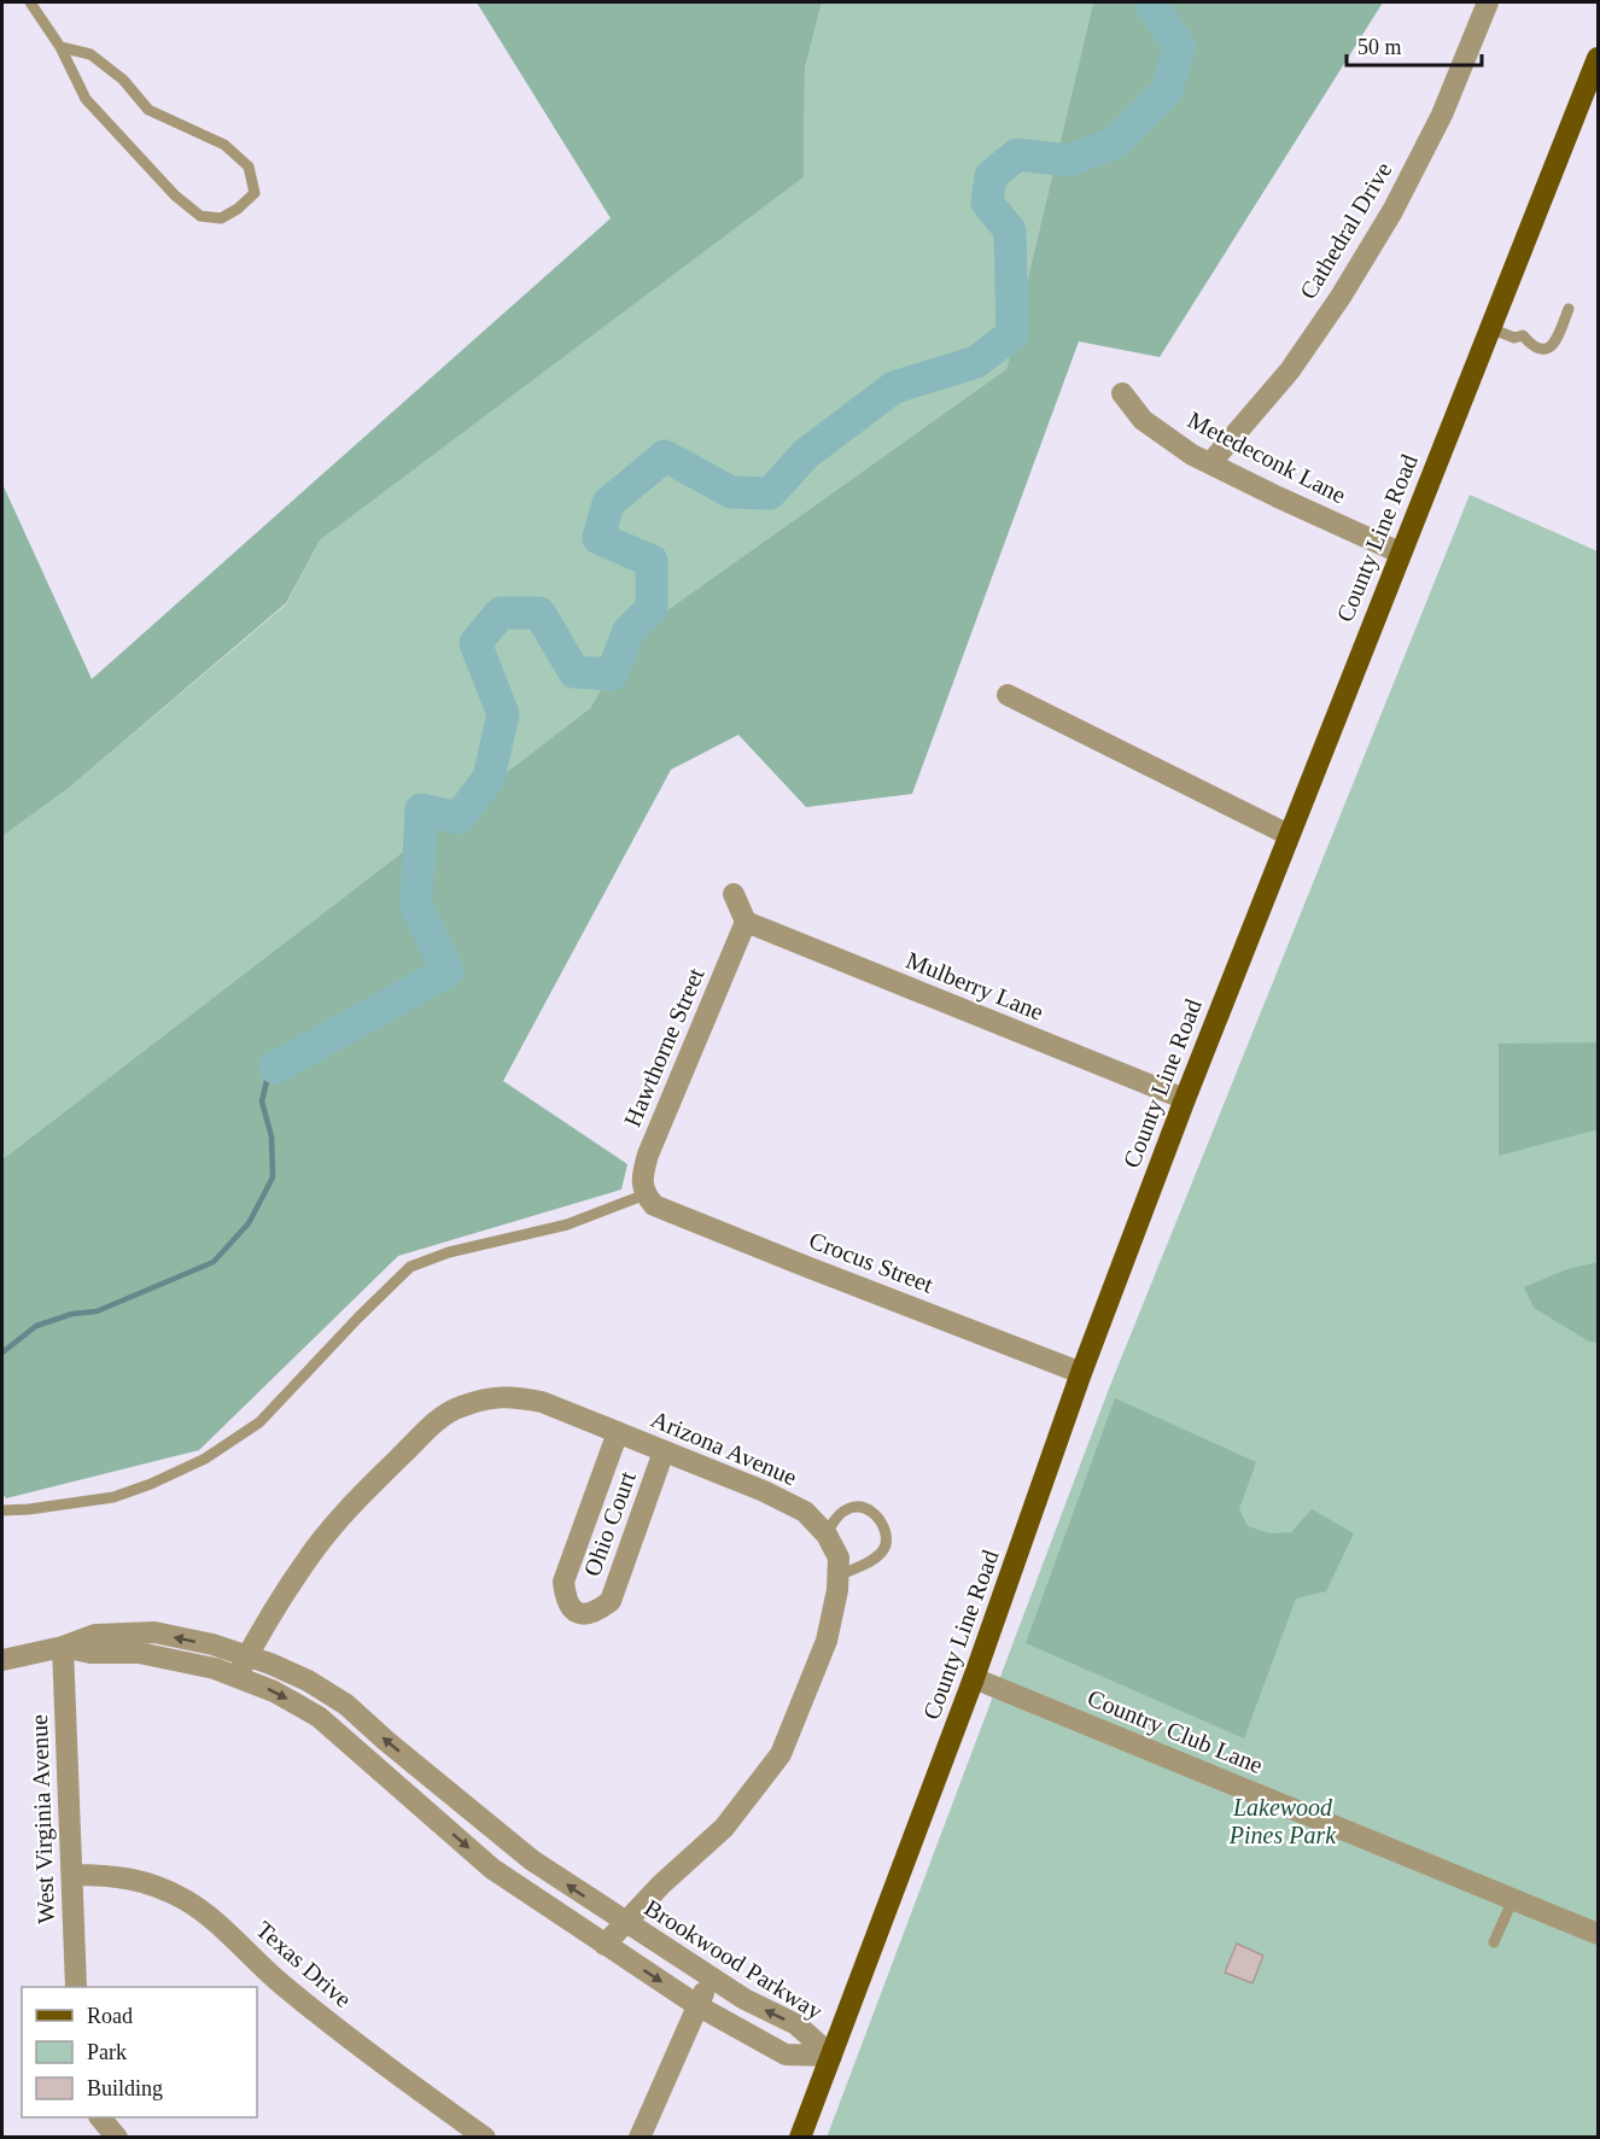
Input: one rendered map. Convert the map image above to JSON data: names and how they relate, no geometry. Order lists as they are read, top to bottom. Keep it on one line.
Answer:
{"streets":{"main road":["County Line Road"],"street":["Cathedral Drive","Metedeconk Lane","Mulberry Lane","Hawthorne Street","Crocus Street","Arizona Avenue","Ohio Court","Country Club Lane","West Virginia Avenue","Brookwood Parkway","Texas Drive"]},"crossings":[["Cathedral Drive","Metedeconk Lane"],["Metedeconk Lane","County Line Road"],["County Line Road","Mulberry Lane"],["County Line Road","Crocus Street"],["County Line Road","Country Club Lane"],["County Line Road","Brookwood Parkway"],["Mulberry Lane","Hawthorne Street"],["Hawthorne Street","Crocus Street"],["Arizona Avenue","Ohio Court"],["Arizona Avenue","Brookwood Parkway"],["West Virginia Avenue","Brookwood Parkway"],["West Virginia Avenue","Texas Drive"]],"parks":["Lakewood Pines Park"],"legend":["Road","Park","Building"],"scale_bar":"50 m"}
